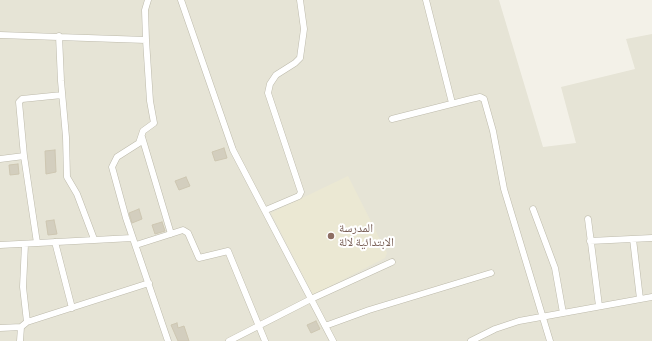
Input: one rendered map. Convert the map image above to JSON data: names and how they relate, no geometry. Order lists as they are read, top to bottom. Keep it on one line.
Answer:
{"places":["المدرسة الابتدائية لالة"]}
